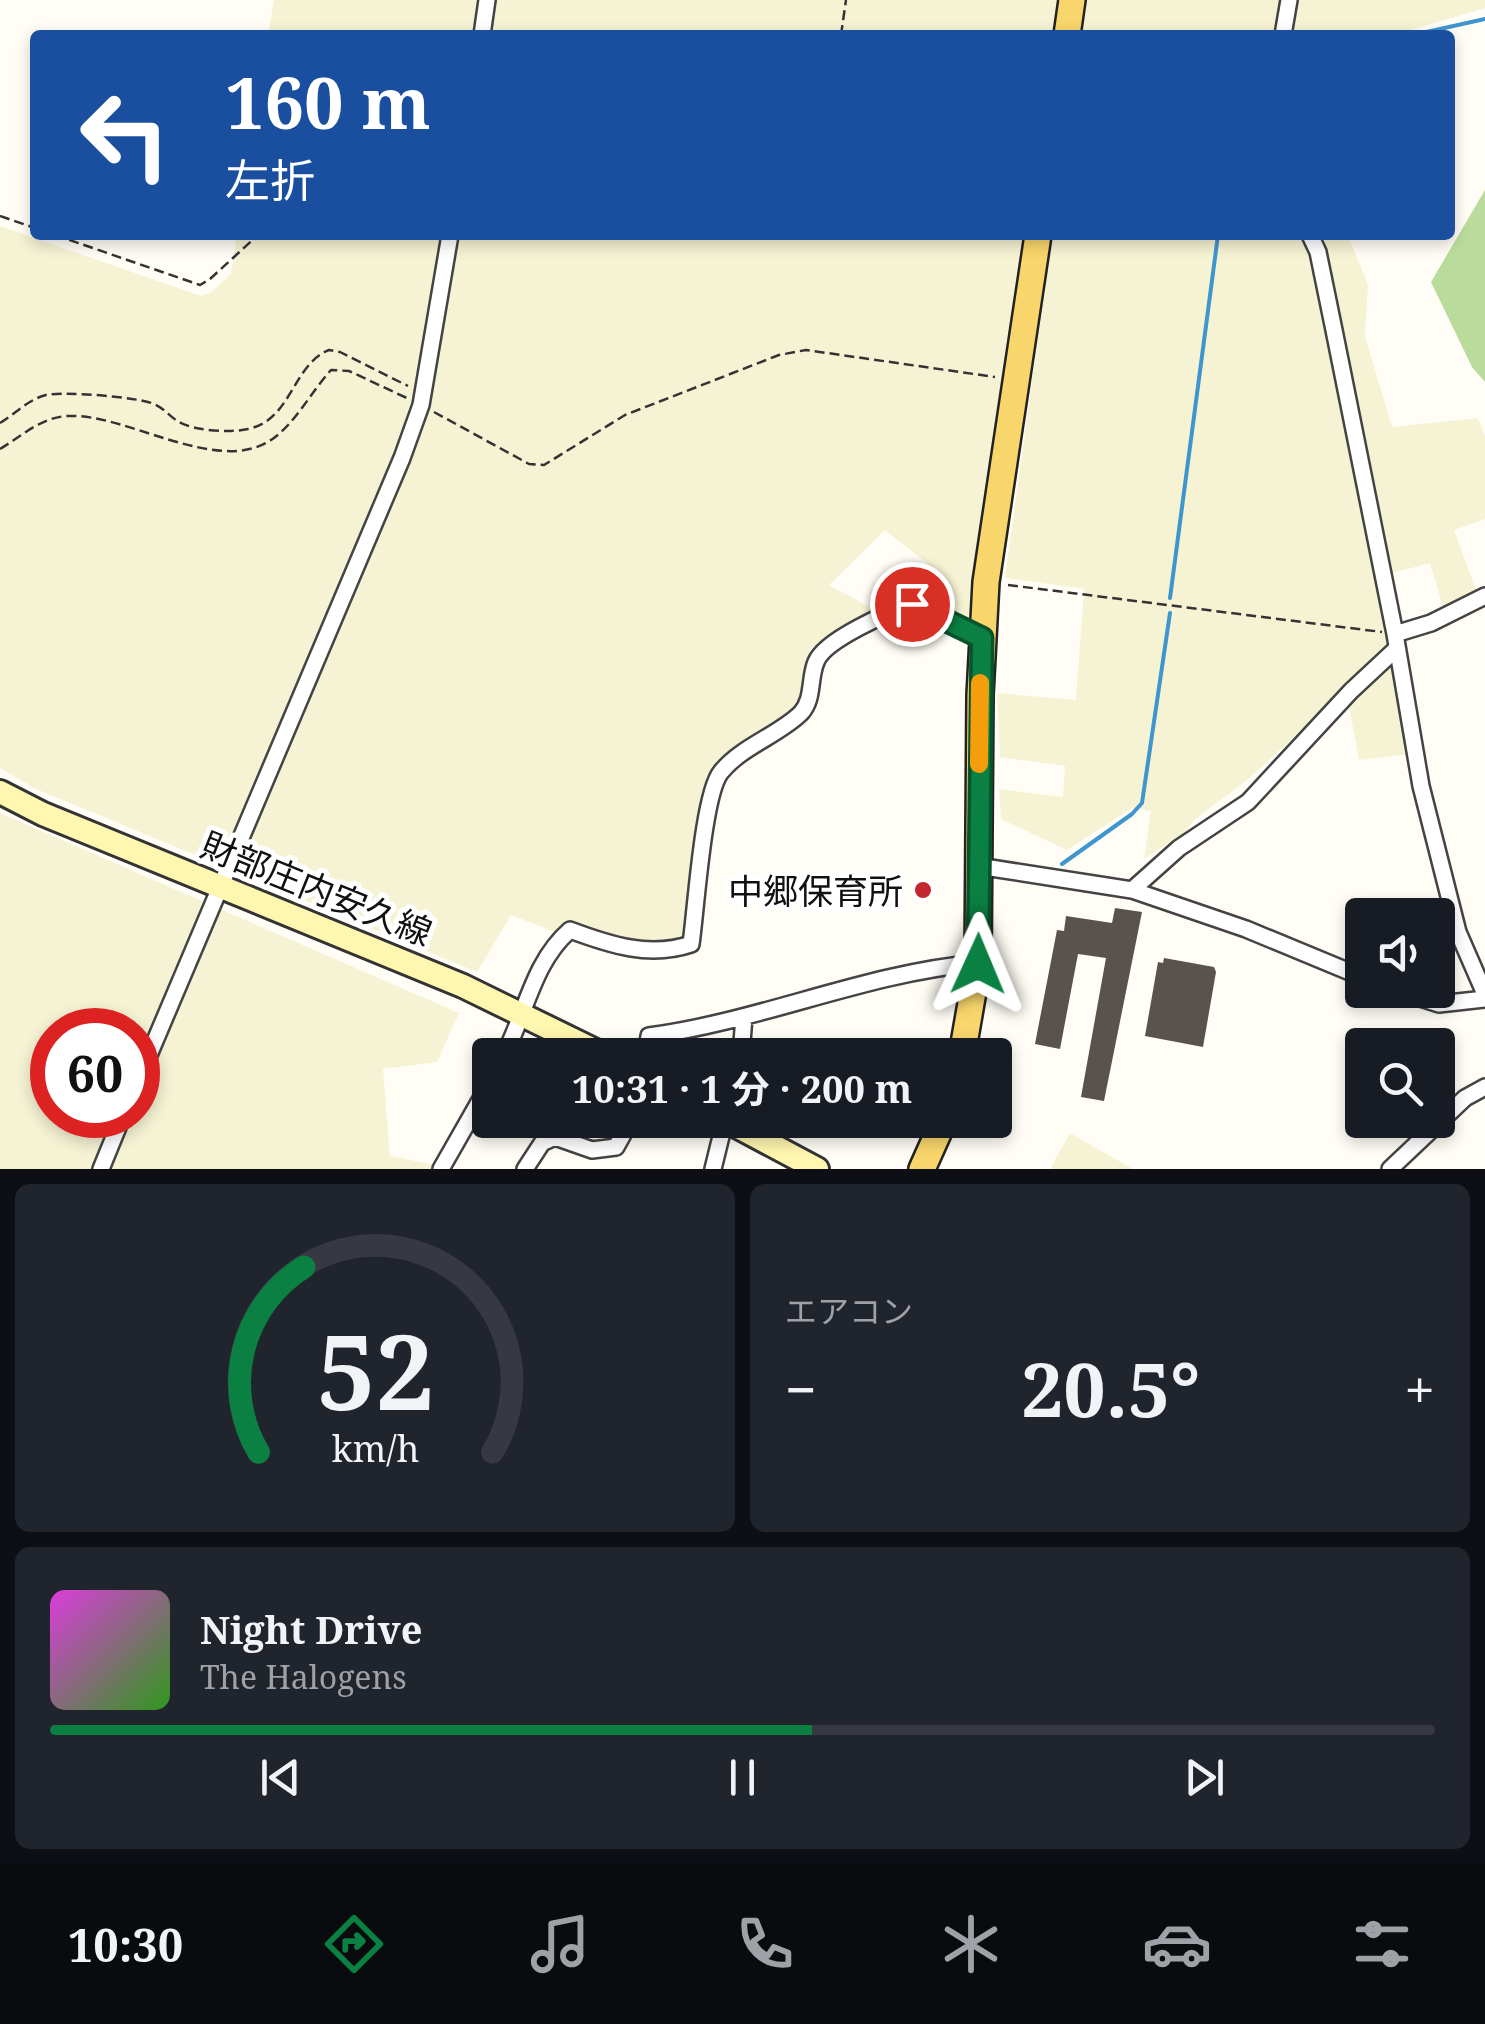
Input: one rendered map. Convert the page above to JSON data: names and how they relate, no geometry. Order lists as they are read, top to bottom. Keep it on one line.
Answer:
{"streets":{"main road":["財部庄内安久線"]},"places":["中郷保育所"],"page":{"turn":["160 m","左折"],"limit":"60","trip":"10:31 · 1 分 · 200 m","tile":"エアコン","heat":["−","20.5°","+"],"song":["Night Drive","The Halogens"],"tabs":"10:30","gauge":["52","km/h"]}}
